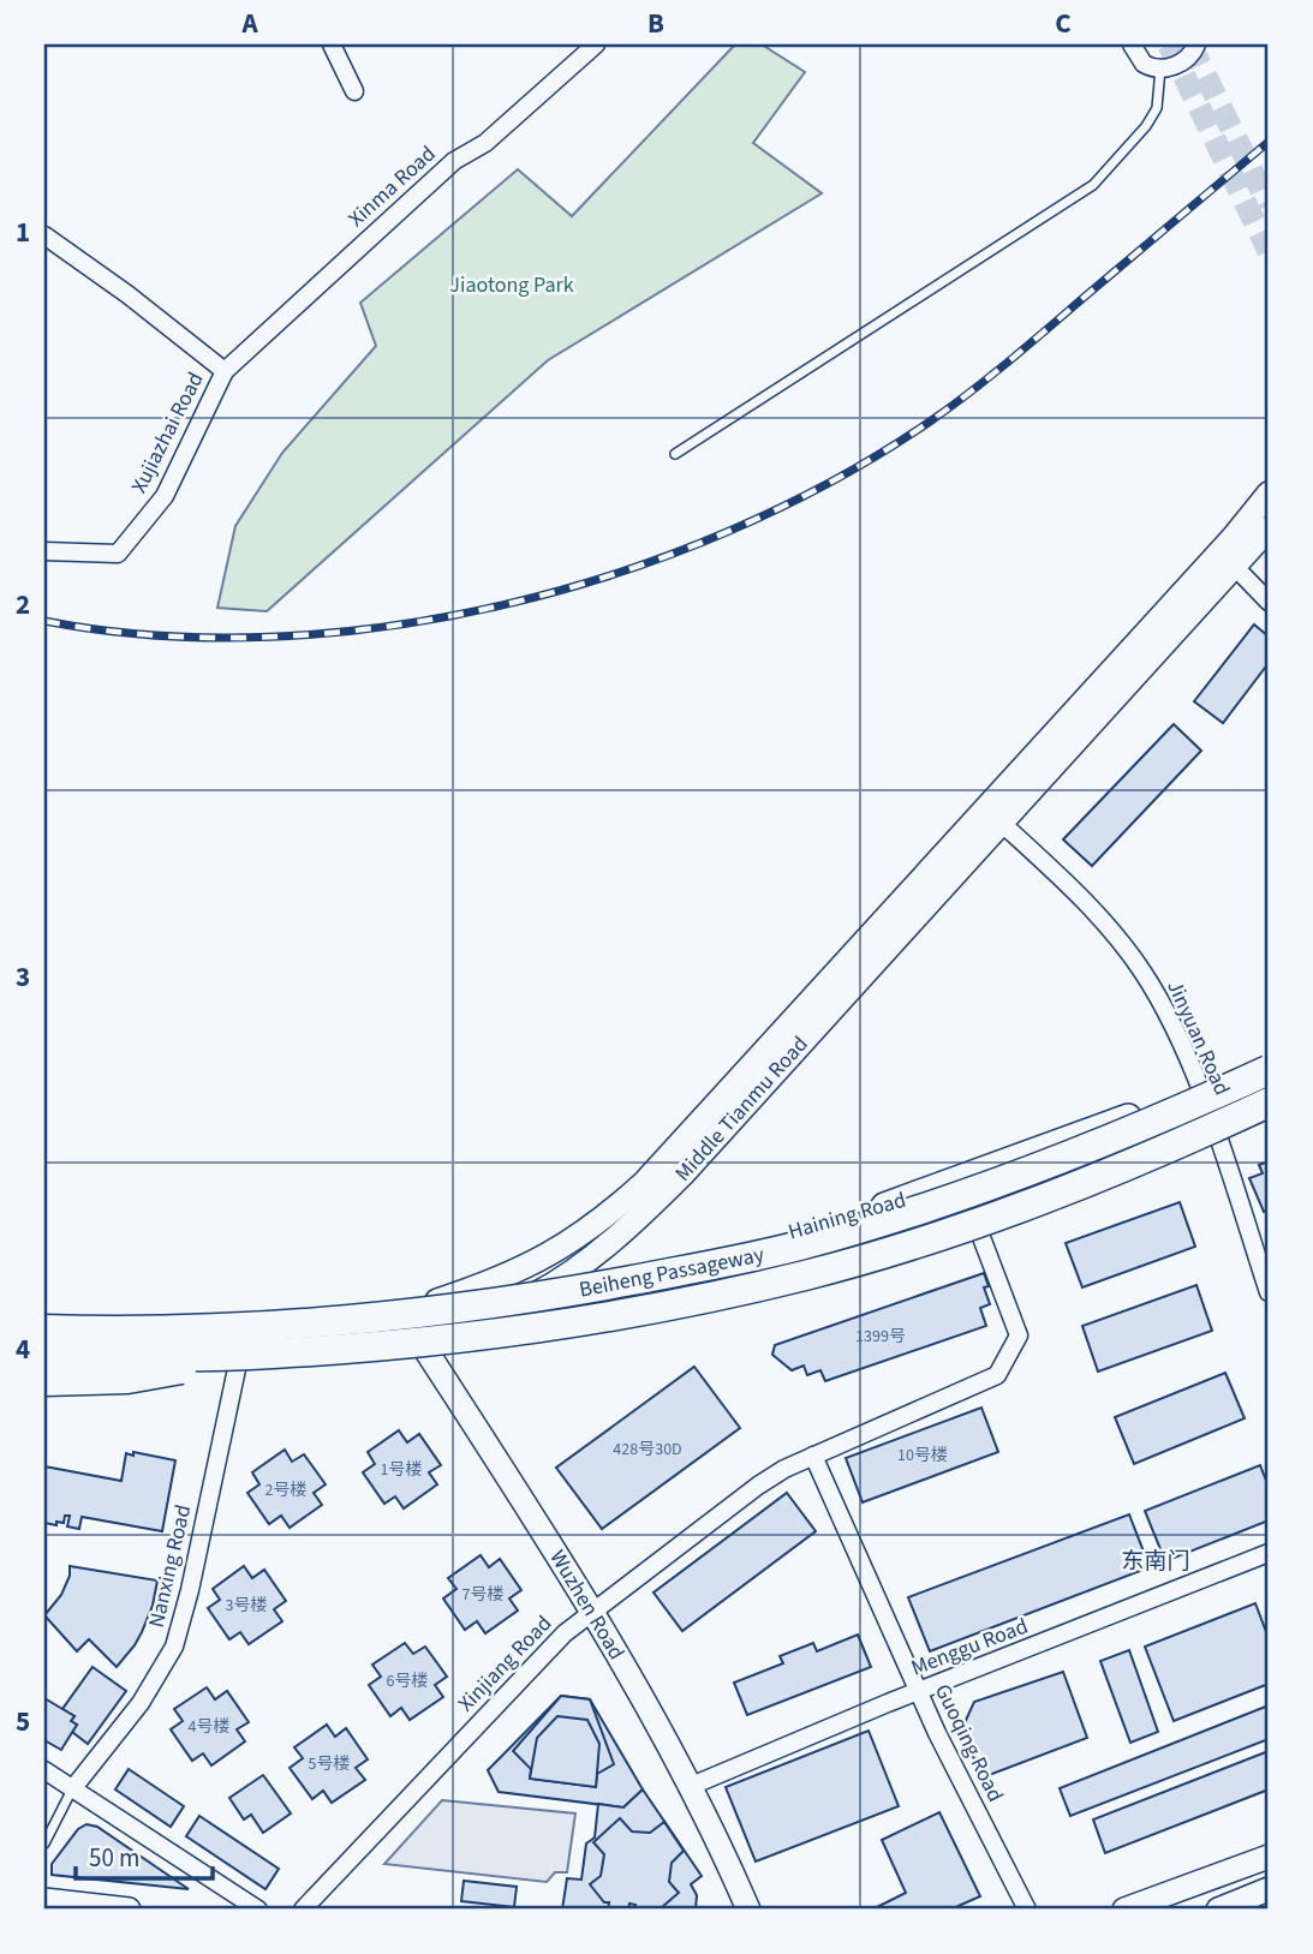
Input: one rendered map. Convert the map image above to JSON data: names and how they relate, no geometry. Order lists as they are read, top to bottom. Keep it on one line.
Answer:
{"streets":{"highway":["Beiheng Passageway"],"main road":["Middle Tianmu Road","Haining Road","Wuzhen Road"],"street":["Xinma Road","Xujiazhai Road","Jinyuan Road","Nanxing Road","Menggu Road","Xinjiang Road","Guoqing Road"]},"crossings":[["Xinma Road","Xujiazhai Road"],["Jinyuan Road","Middle Tianmu Road"],["Jinyuan Road","Haining Road"],["Middle Tianmu Road","Haining Road"],["Middle Tianmu Road","Nanxing Road"],["Middle Tianmu Road","Wuzhen Road"],["Haining Road","Wuzhen Road"],["Wuzhen Road","Menggu Road"],["Wuzhen Road","Xinjiang Road"],["Menggu Road","Guoqing Road"],["Xinjiang Road","Guoqing Road"]],"districts":["东南门"],"parks":["Jiaotong Park"],"house_numbers":["1399号","428号30D","10号楼","1号楼","2号楼","7号楼","3号楼","6号楼","4号楼","5号楼"],"scale_bar":"50 m","grid":{"columns":["A","B","C"],"rows":["1","2","3","4","5"]}}
